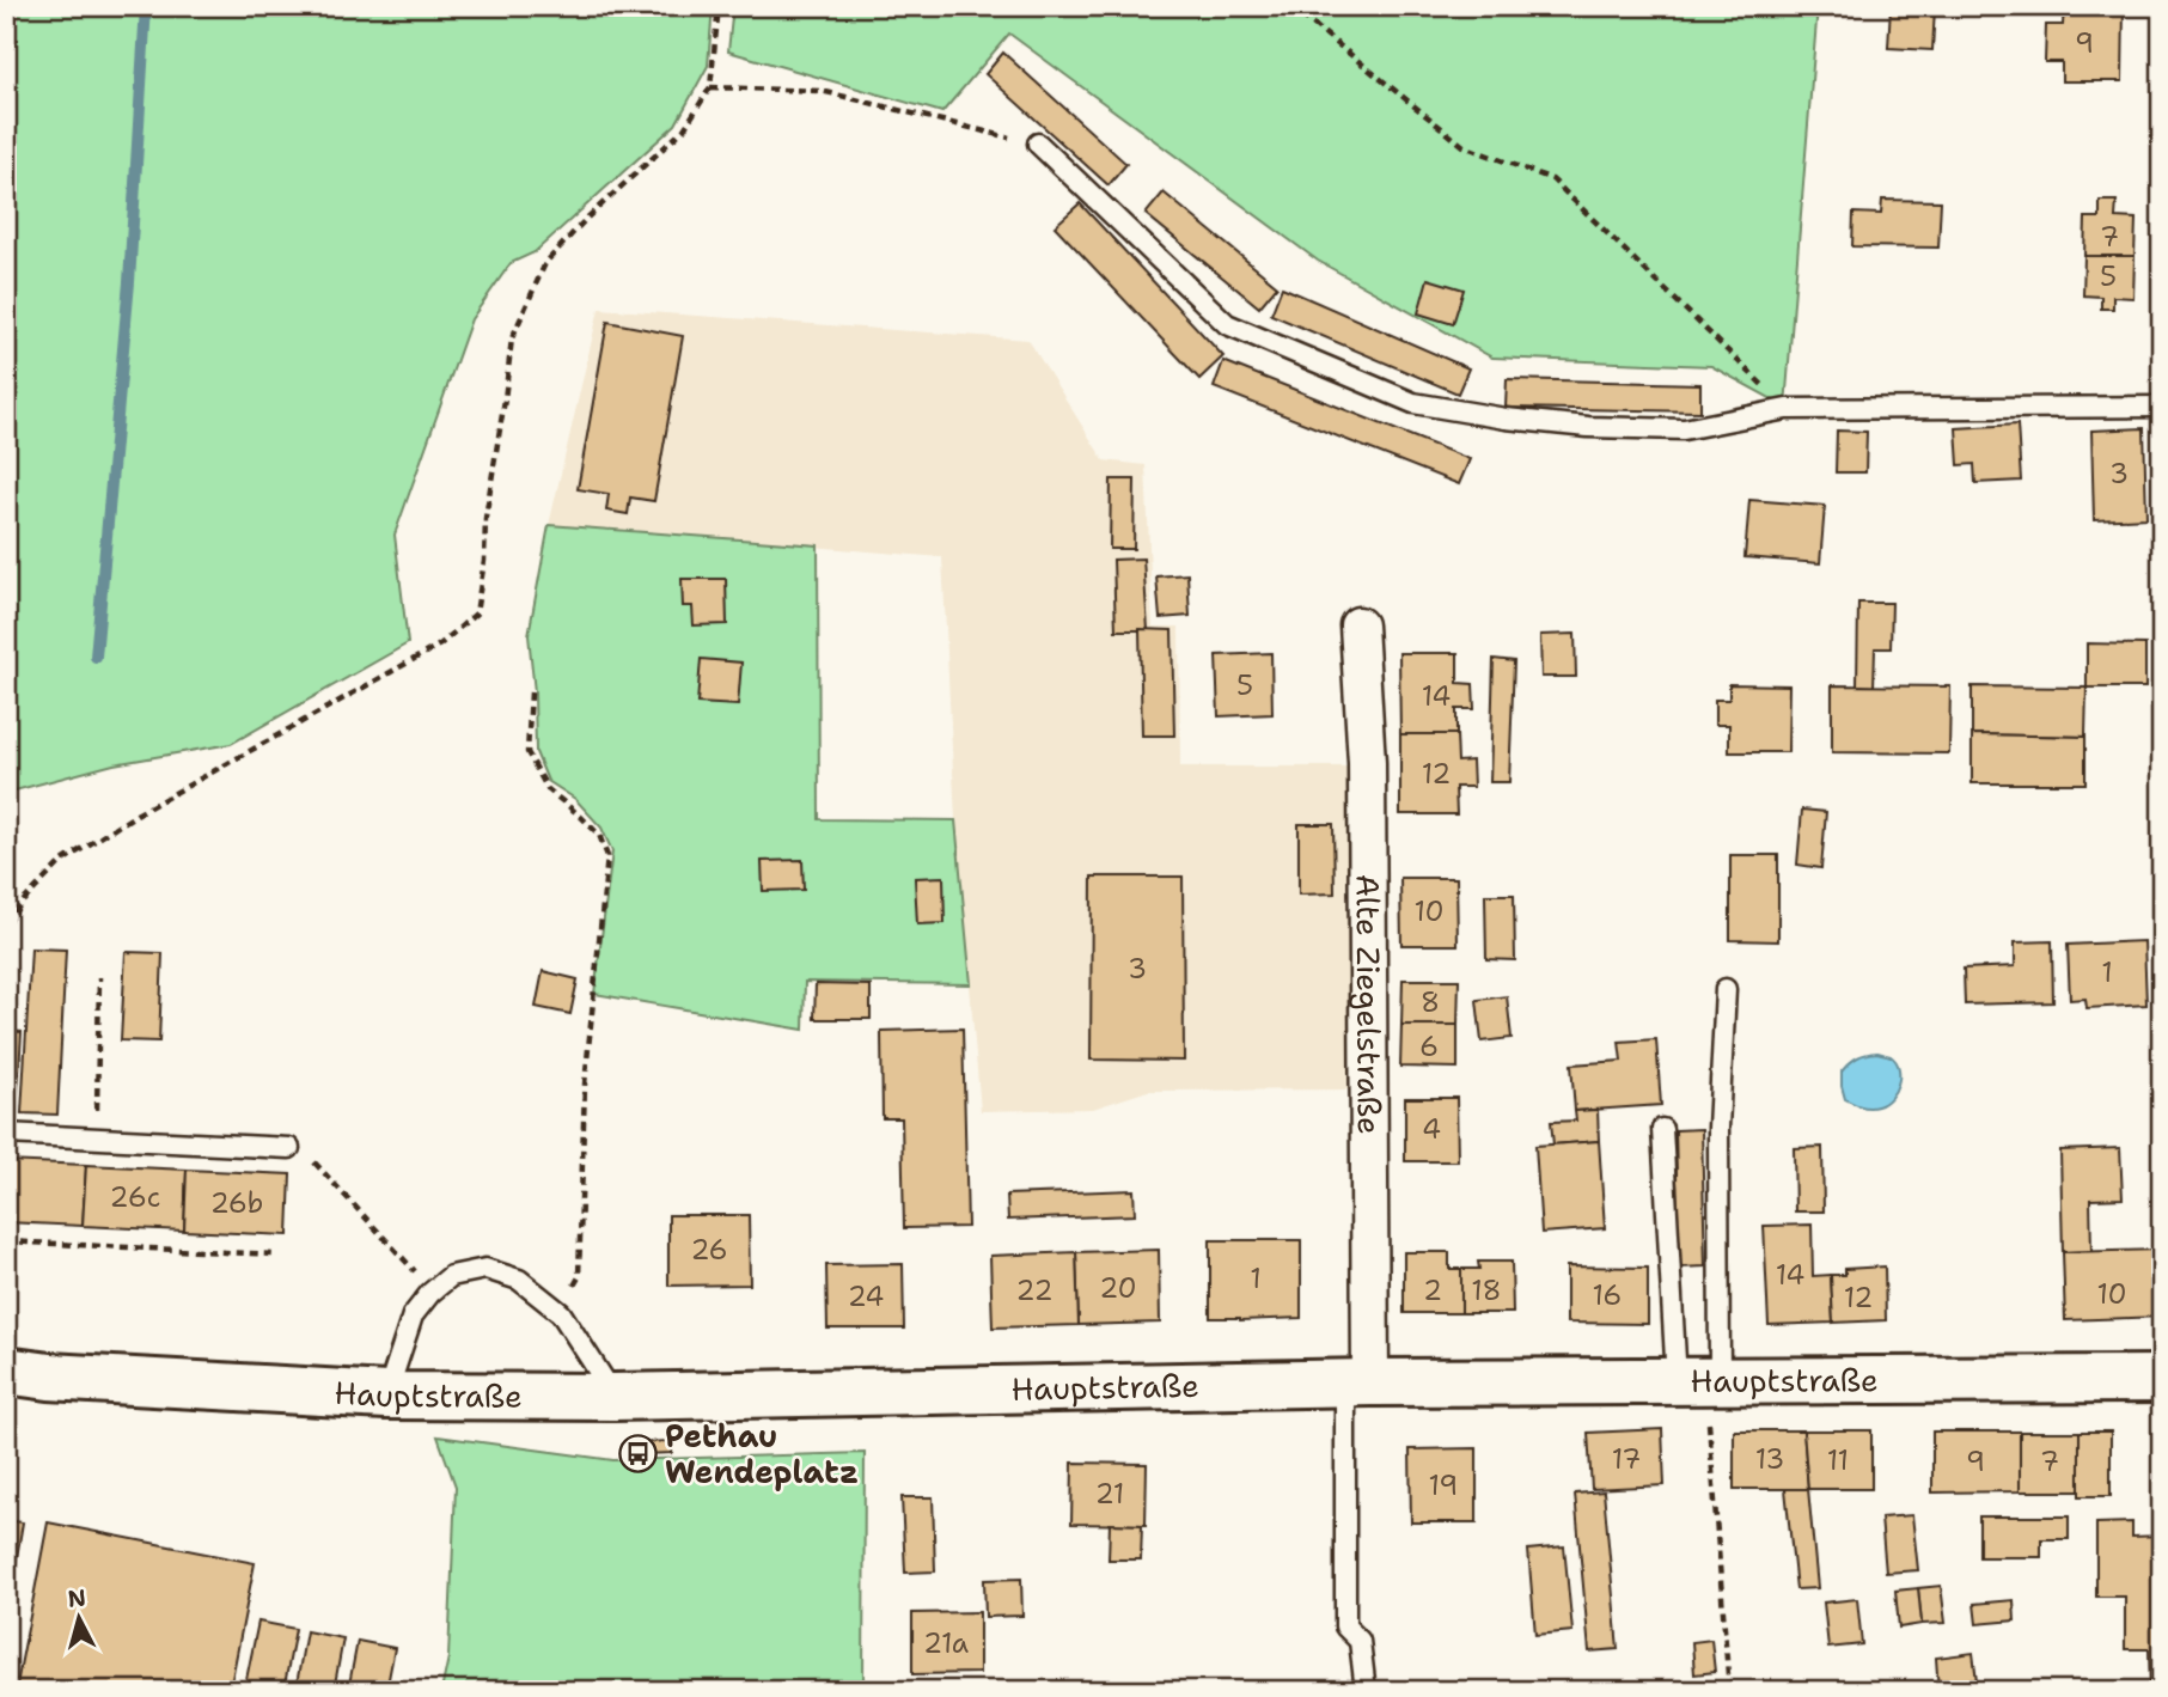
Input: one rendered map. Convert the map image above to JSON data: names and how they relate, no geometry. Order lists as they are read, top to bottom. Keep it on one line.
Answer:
{"streets":{"main road":["Hauptstraße"],"street":["Alte Ziegelstraße"]},"crossings":[["Alte Ziegelstraße","Hauptstraße"]],"places":{"bus stop":["Pethau Wendeplatz"]},"house_numbers":["9","7","5","3","5","14","12","10","3","1","8","6","4","26c","26b","26","14","1","20","22","2","18","10","16","24","12","17","13","11","9","7","19","21","21a"],"north":"top"}
